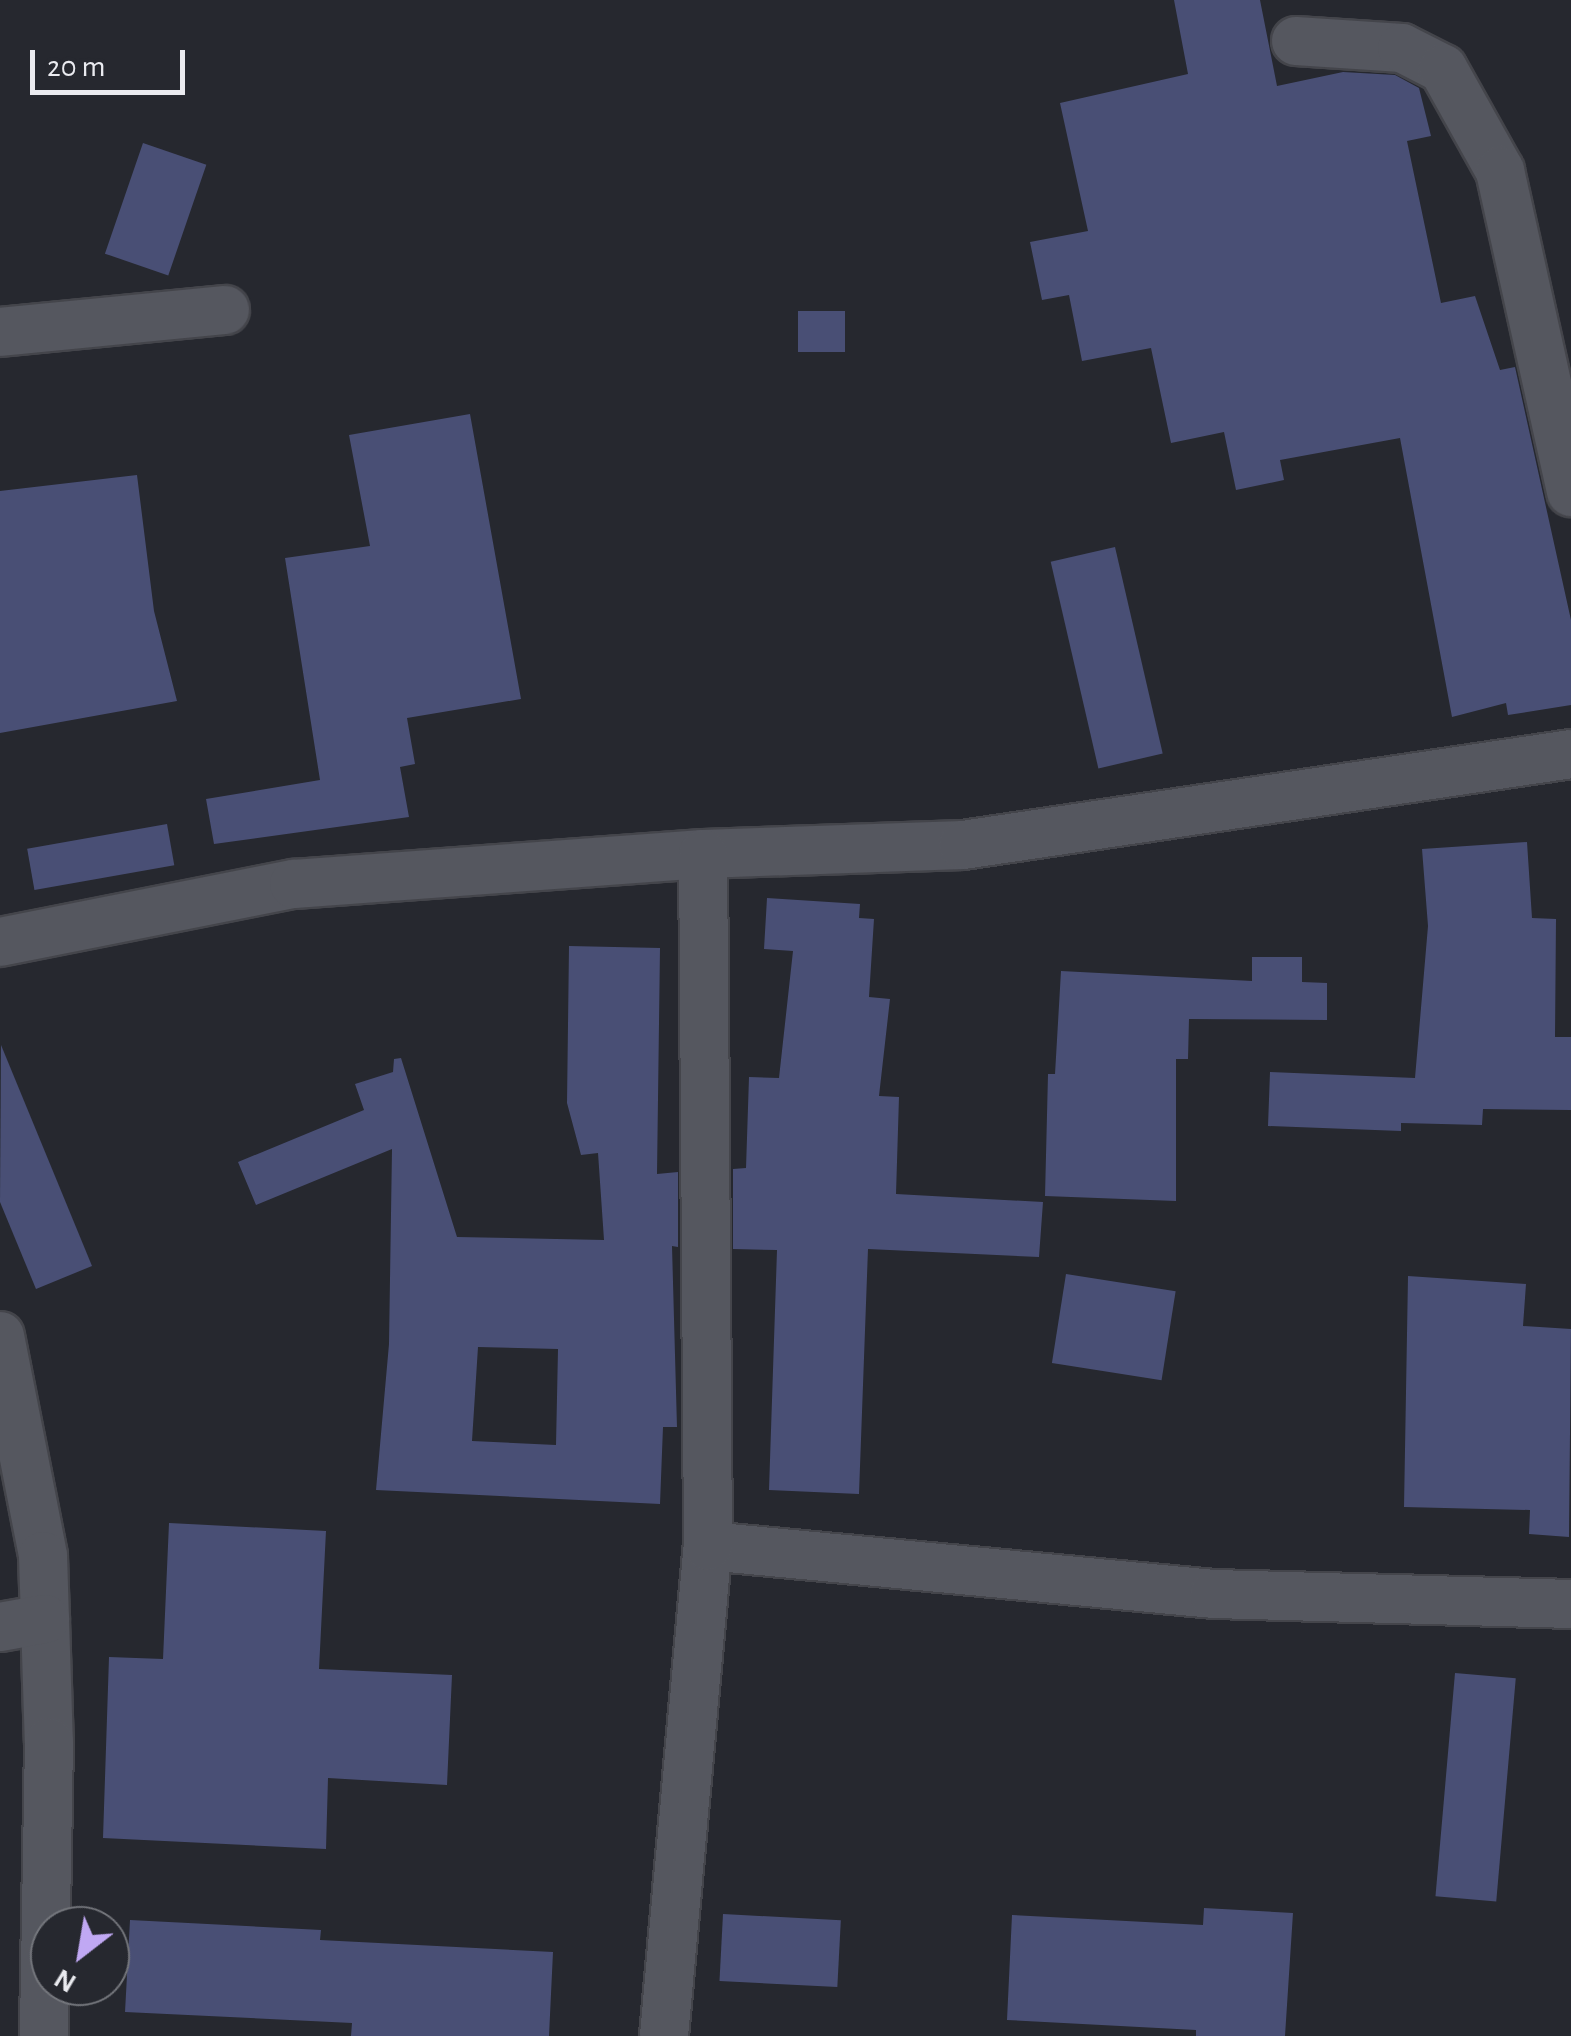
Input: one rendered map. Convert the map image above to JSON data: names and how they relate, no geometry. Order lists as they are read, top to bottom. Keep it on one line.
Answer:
{"scale_bar":"20 m","north":"bottom left"}
